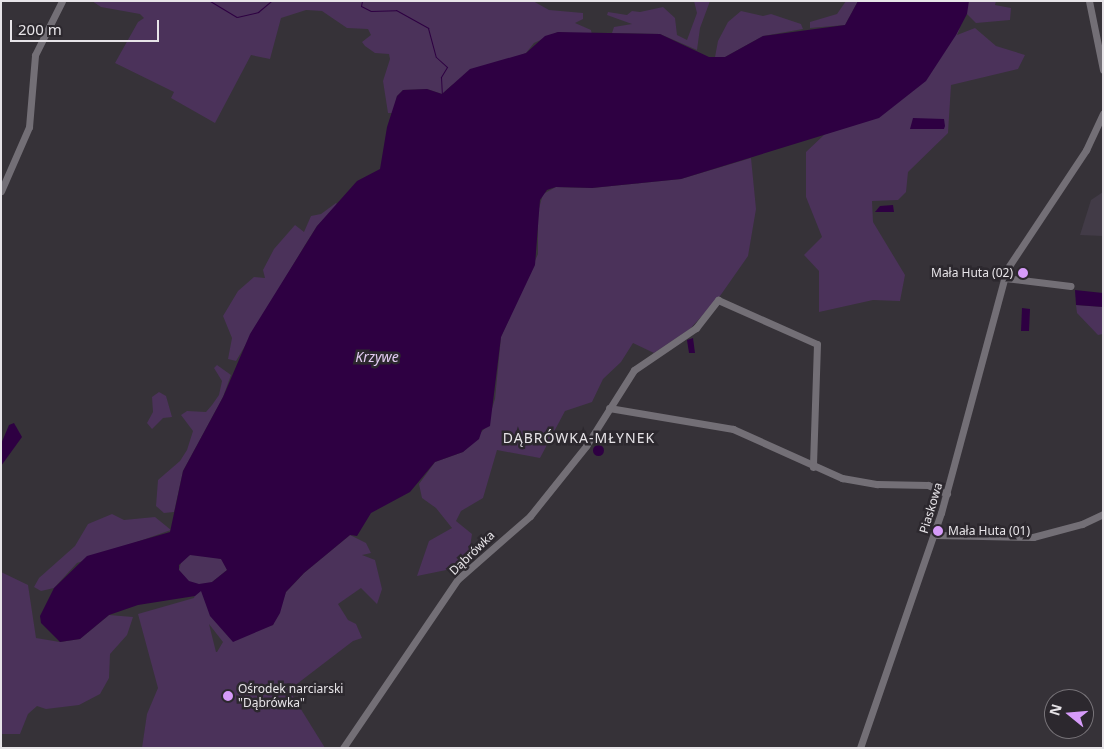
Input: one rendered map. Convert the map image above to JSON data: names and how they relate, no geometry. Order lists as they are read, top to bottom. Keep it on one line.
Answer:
{"streets":{"street":["Piaskowa","Dąbrówka"]},"districts":["DĄBRÓWKA-MŁYNEK"],"water":["Krzywe"],"places":["Mała Huta (02)","Mała Huta (01)","Ośrodek narciarski \"Dąbrówka\""],"scale_bar":"200 m","north":"left"}
